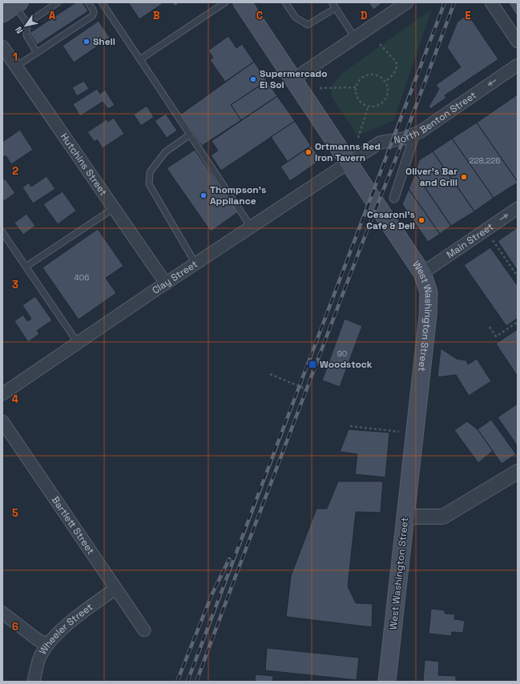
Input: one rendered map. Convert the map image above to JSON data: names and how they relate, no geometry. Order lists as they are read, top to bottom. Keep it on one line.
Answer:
{"streets":{"main road":["West Washington Street"],"street":["North Benton Street","Hutchins Street","Main Street","Clay Street","Bartlett Street","Wheeler Street"]},"crossings":[["North Benton Street","Clay Street"],["North Benton Street","West Washington Street"],["Hutchins Street","Clay Street"],["Main Street","West Washington Street"],["Clay Street","West Washington Street"],["Bartlett Street","Wheeler Street"]],"one_way":["North Benton Street","Main Street"],"places":{"other":["Shell","Supermercado El Sol","Ortmanns Red Iron Tavern","Oliver's Bar and Grill","Thompson's Appliance","Cesaroni's Cafe & Deli"],"transit":["Woodstock"]},"house_numbers":["228,226","406","90"],"north":"bottom left","grid":{"columns":["A","B","C","D","E"],"rows":["1","2","3","4","5","6"]}}
